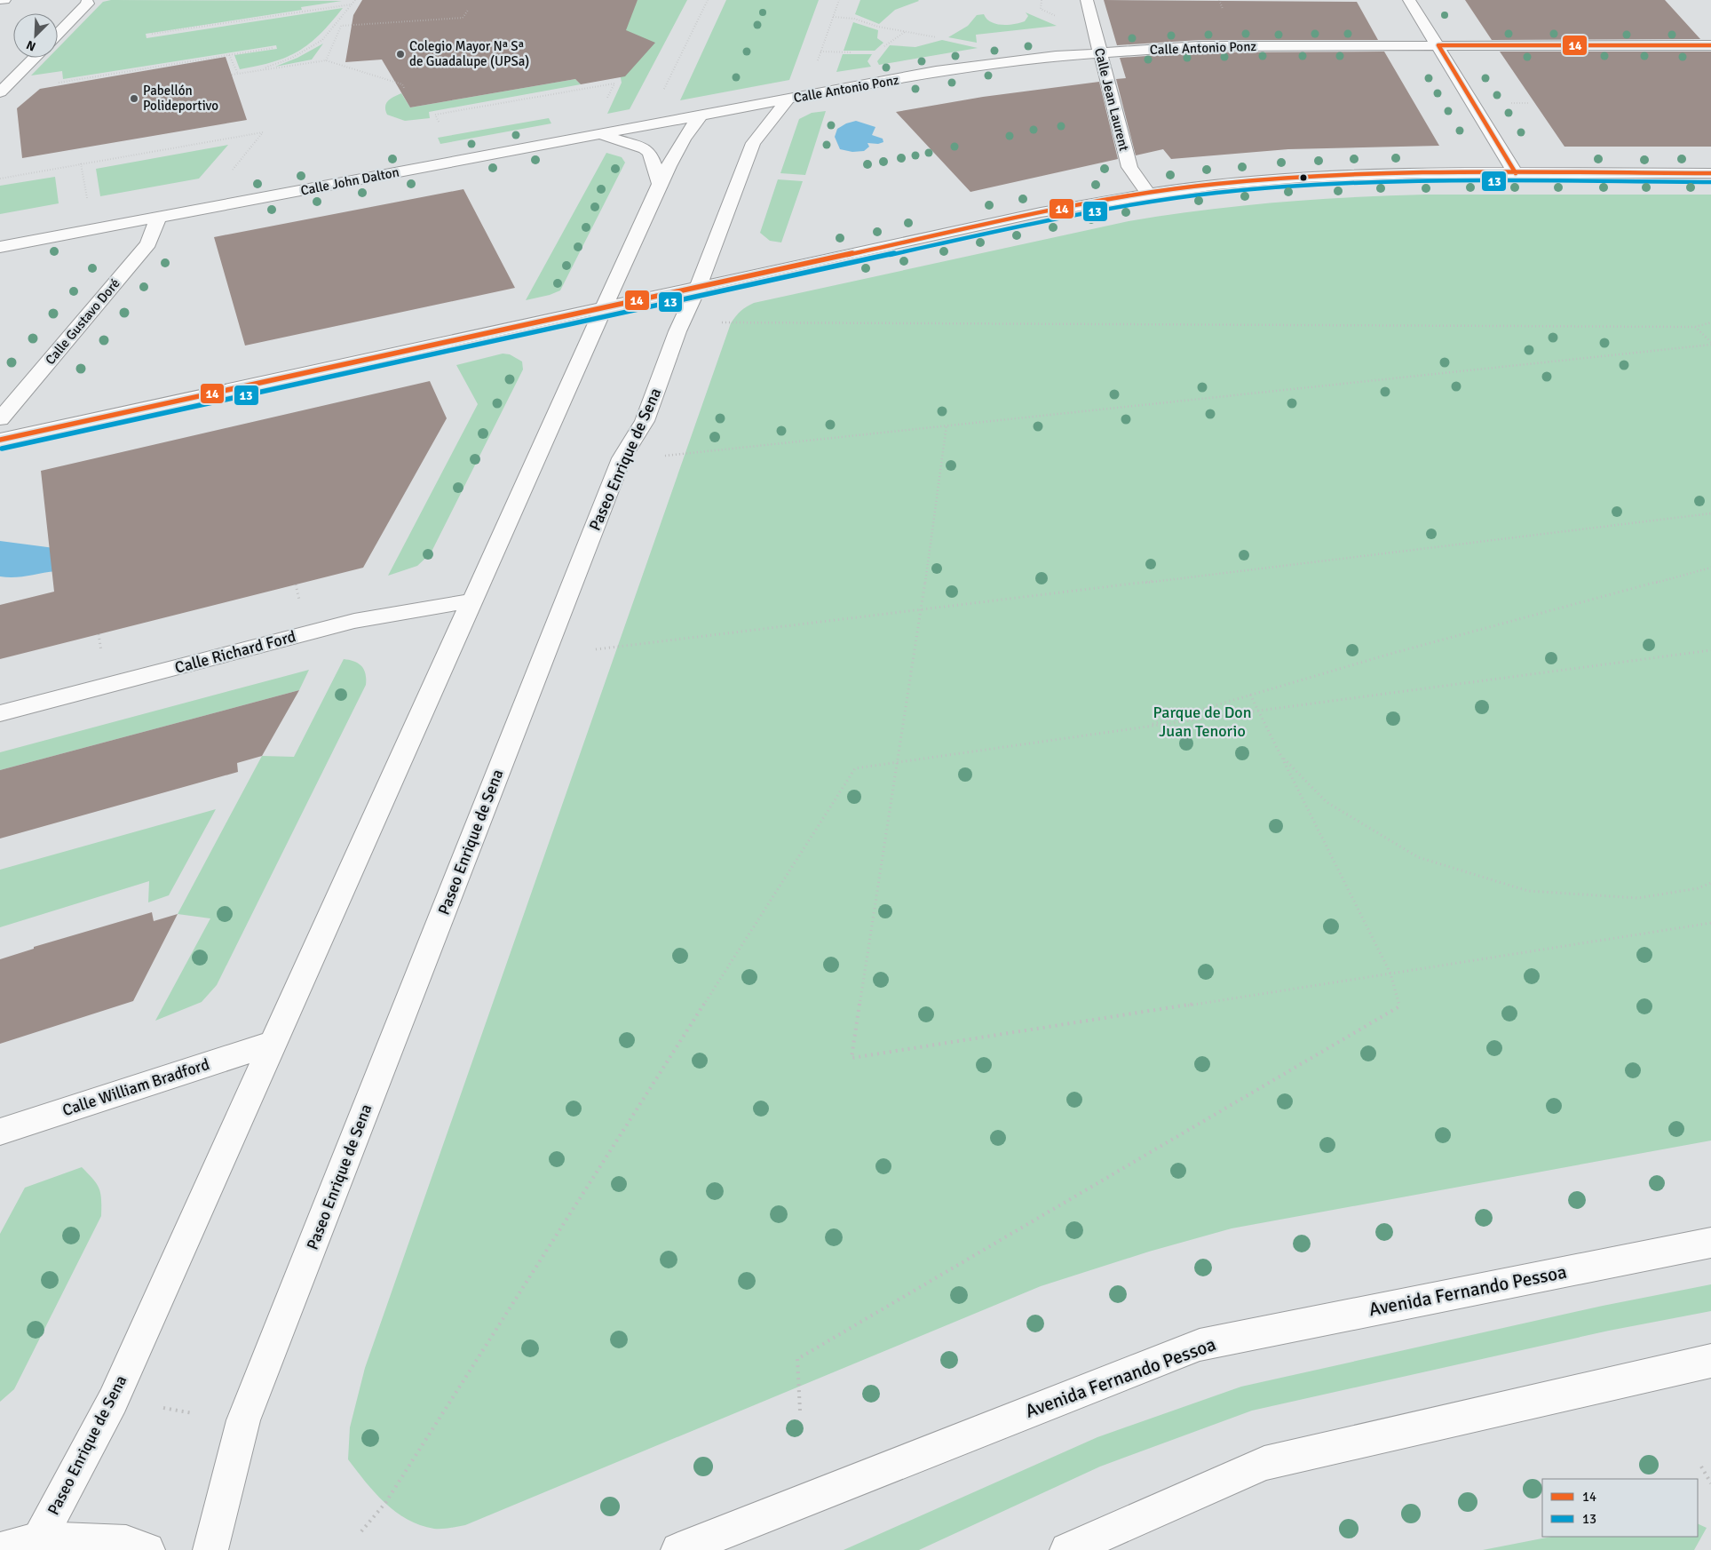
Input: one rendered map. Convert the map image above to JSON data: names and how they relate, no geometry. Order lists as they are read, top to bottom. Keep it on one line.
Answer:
{"streets":{"street":["Calle Antonio Ponz","Calle Jean Laurent","Calle John Dalton","Calle Gustavo Doré","Paseo Enrique de Sena","Calle Richard Ford","Calle William Bradford","Avenida Fernando Pessoa"]},"crossings":[["Calle Antonio Ponz","Calle Jean Laurent"],["Calle Antonio Ponz","Calle John Dalton"],["Calle Antonio Ponz","Paseo Enrique de Sena"],["Calle John Dalton","Calle Gustavo Doré"],["Calle John Dalton","Paseo Enrique de Sena"],["Paseo Enrique de Sena","Calle Richard Ford"],["Paseo Enrique de Sena","Calle William Bradford"]],"parks":["Parque de Don Juan Tenorio"],"places":["Colegio Mayor Nª Sª de Guadalupe (UPSa)","Pabellón Polideportivo"],"lines":["transit line 14","transit line 13"],"legend":["14","13"],"north":"bottom left"}
